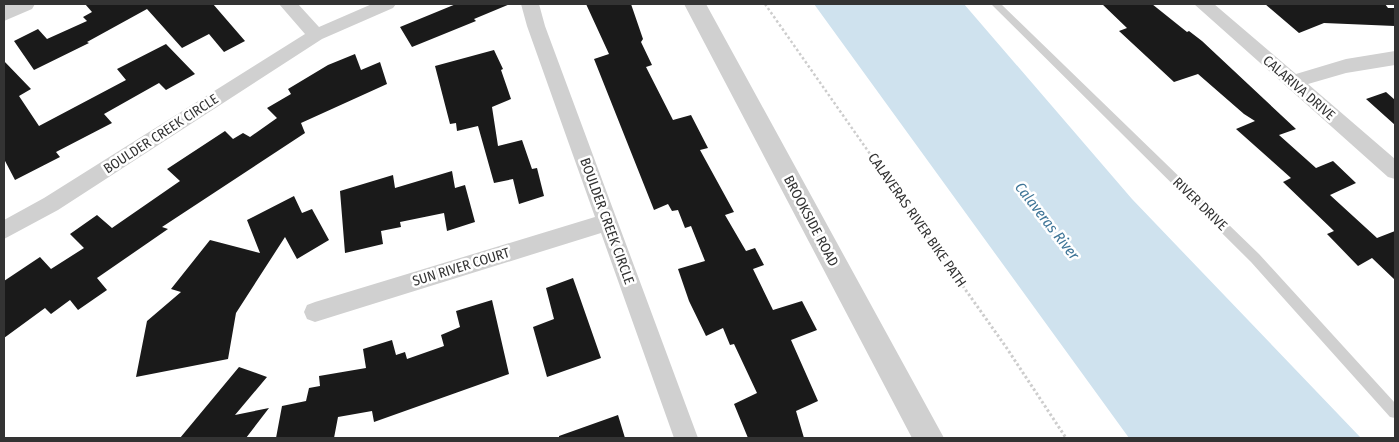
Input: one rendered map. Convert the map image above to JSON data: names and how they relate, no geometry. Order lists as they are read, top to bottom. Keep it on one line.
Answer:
{"streets":{"street":["CALARIVA DRIVE","BOULDER CREEK CIRCLE","BROOKSIDE ROAD","SUN RIVER COURT"],"lane":["RIVER DRIVE"],"path":["CALAVERAS RIVER BIKE PATH"]},"crossings":[["BOULDER CREEK CIRCLE","SUN RIVER COURT"]],"water":["Calaveras River"]}
